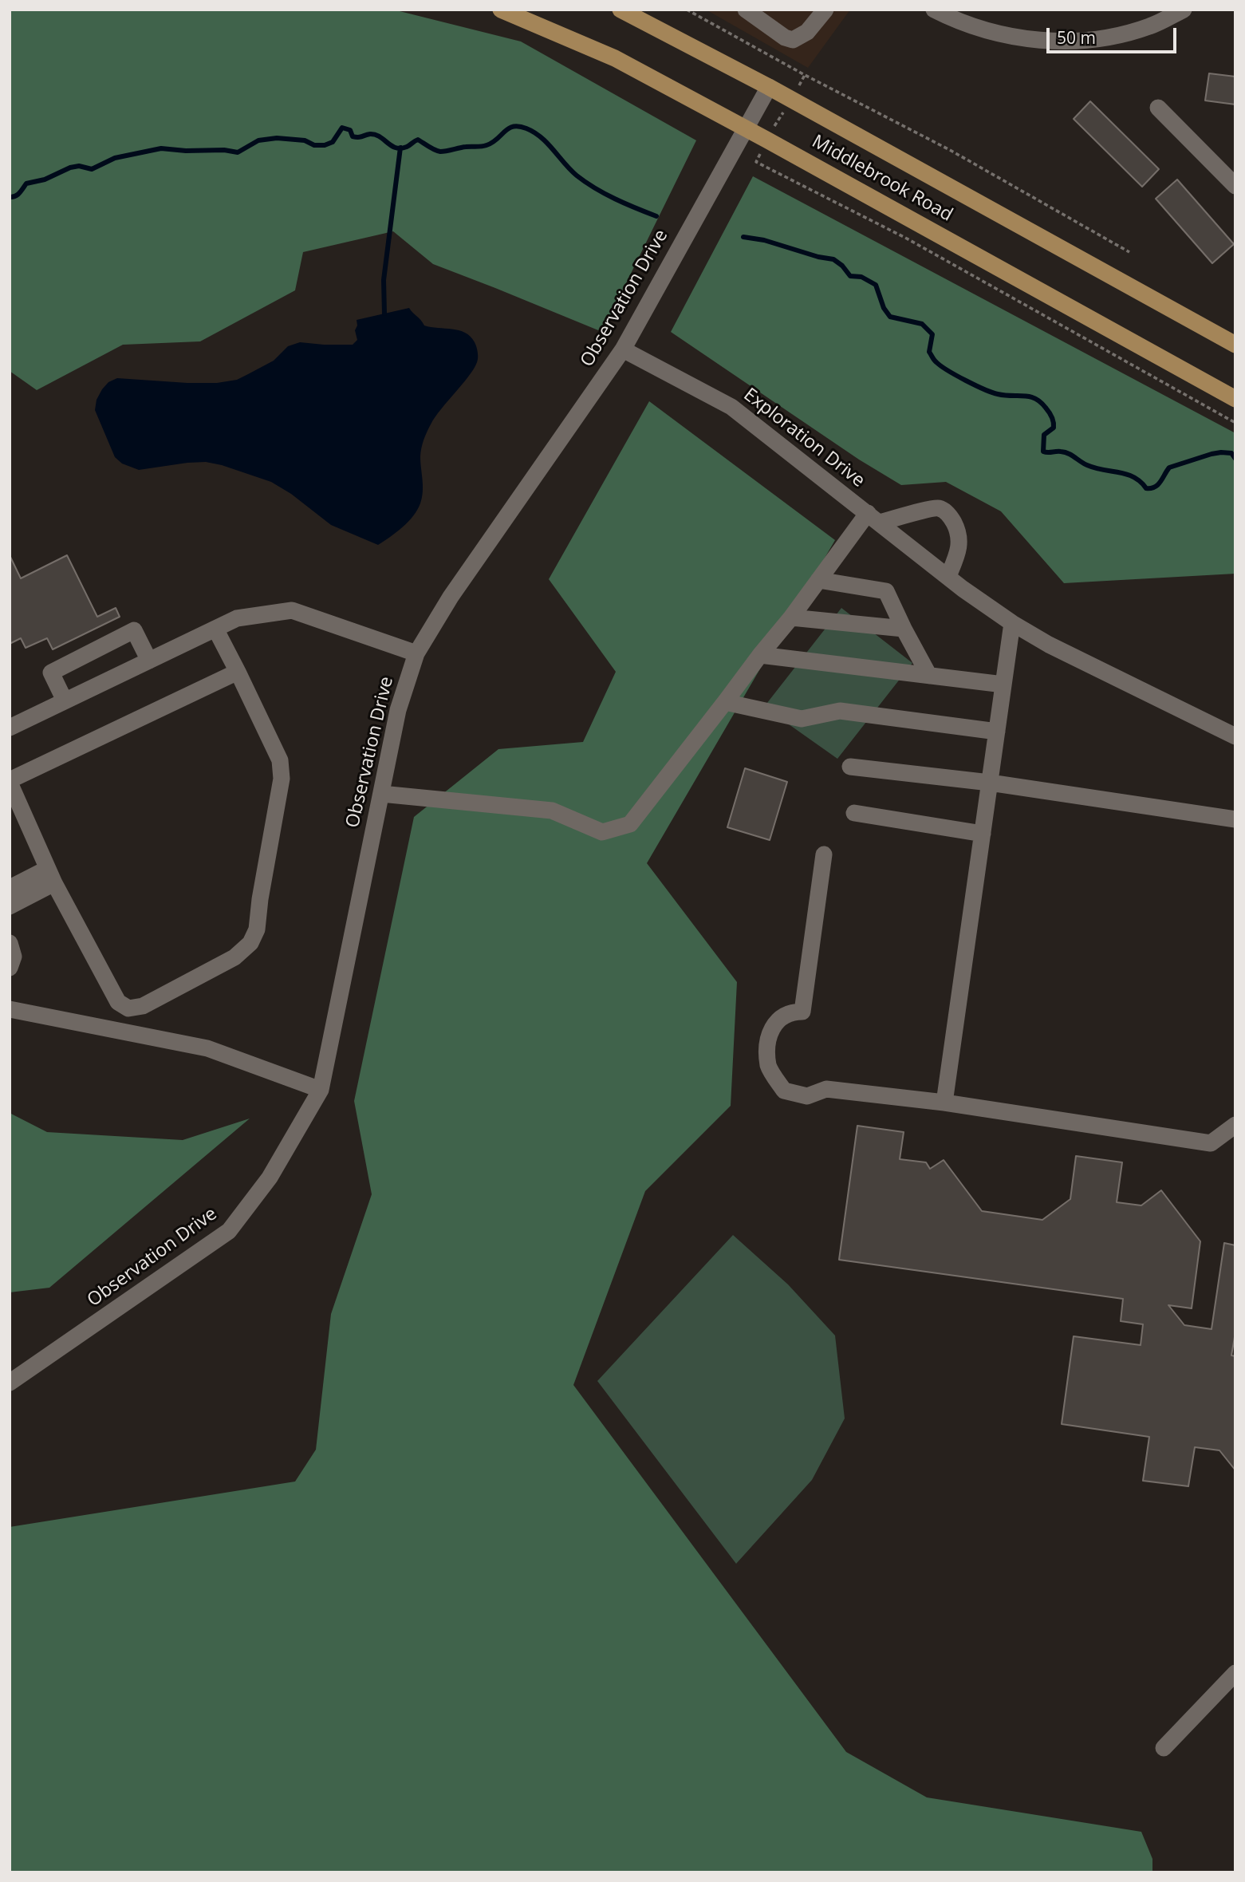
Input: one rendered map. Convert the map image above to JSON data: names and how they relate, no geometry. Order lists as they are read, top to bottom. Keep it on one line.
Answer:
{"streets":{"main road":["Middlebrook Road"],"street":["Observation Drive","Exploration Drive"]},"crossings":[["Middlebrook Road","Observation Drive"],["Observation Drive","Exploration Drive"]],"scale_bar":"50 m"}
